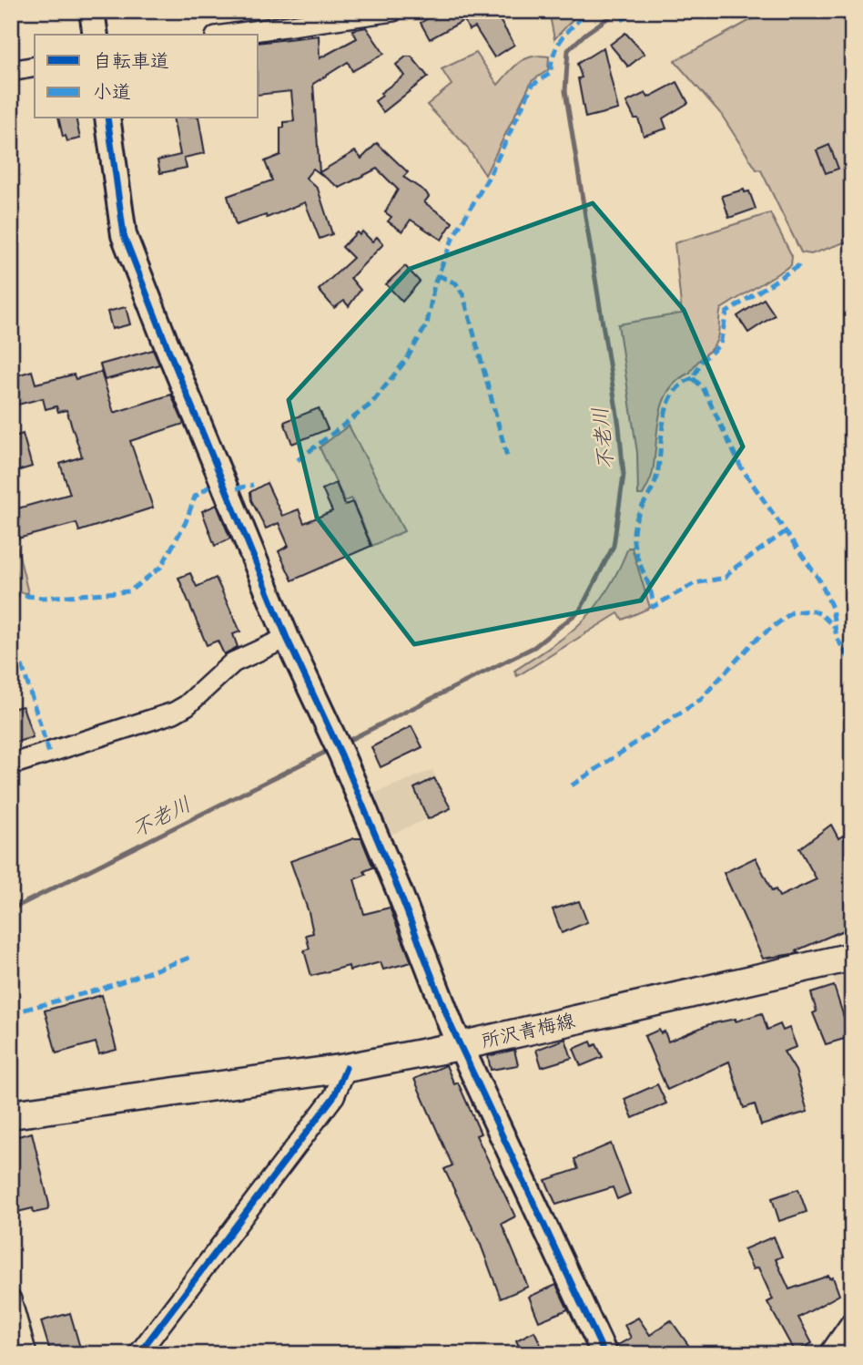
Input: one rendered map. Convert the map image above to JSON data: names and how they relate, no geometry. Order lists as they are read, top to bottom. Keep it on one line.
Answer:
{"streets":{"main road":["所沢青梅線"]},"water":["不老川"],"legend":["自転車道","小道"]}
